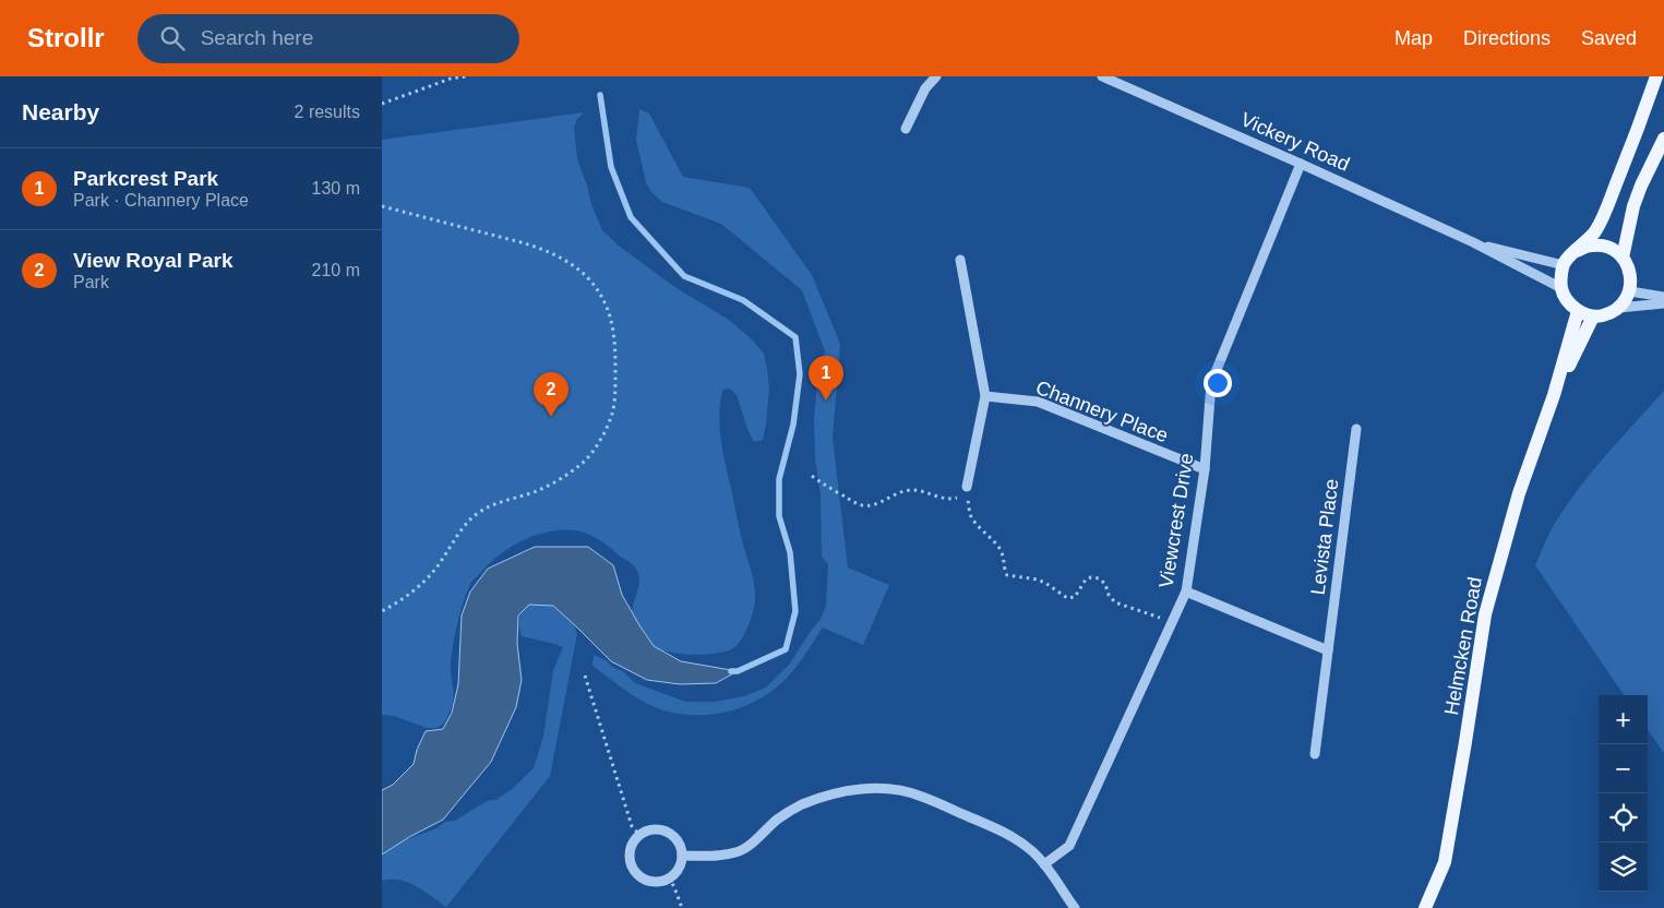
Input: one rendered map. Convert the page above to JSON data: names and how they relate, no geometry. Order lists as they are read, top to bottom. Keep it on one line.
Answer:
{"streets":{"main road":["Helmcken Road"],"street":["Vickery Road","Channery Place","Viewcrest Drive","Levista Place"]},"crossings":[["Vickery Road","Viewcrest Drive"],["Vickery Road","Helmcken Road"],["Channery Place","Viewcrest Drive"]],"page":{"header":"Strollr","search":"Search here","nav":["Map","Directions","Saved"],"heading":["Nearby","2 results"],"list":[{"mark":"1","name":"Parkcrest Park","note":"Park · Channery Place","value":"130 m"},{"mark":"2","name":"View Royal Park","note":"Park","value":"210 m"}],"pins":["1","2"],"map_buttons":["+","−"]}}
